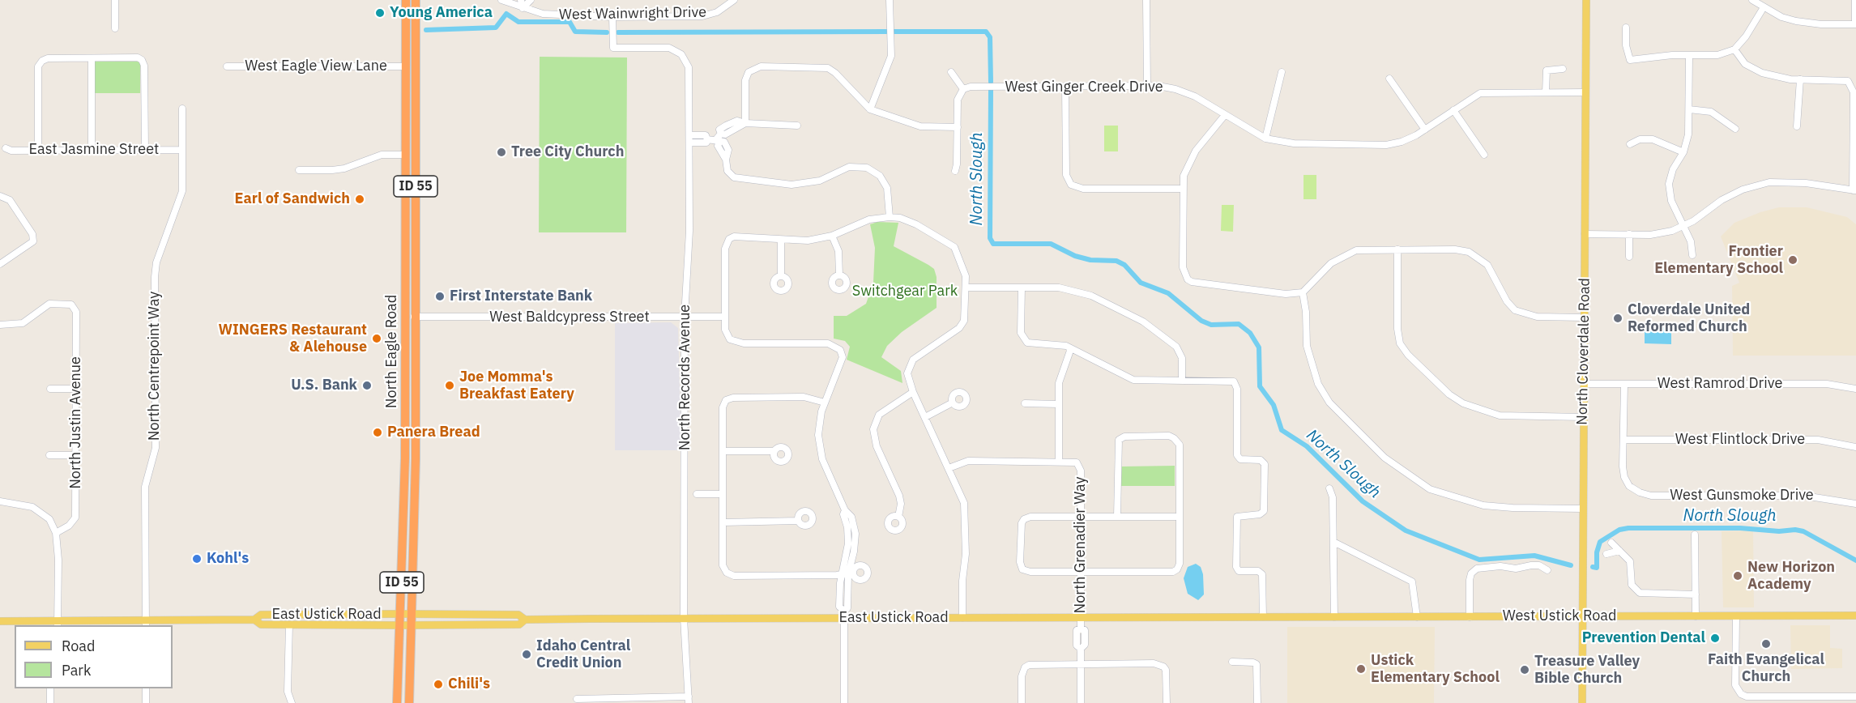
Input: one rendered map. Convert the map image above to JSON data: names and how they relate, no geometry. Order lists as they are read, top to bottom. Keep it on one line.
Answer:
{"streets":{"highway":["ID 55","North Eagle Road"],"main road":["North Cloverdale Road","East Ustick Road","West Ustick Road"],"street":["West Wainwright Drive","West Eagle View Lane","West Ginger Creek Drive","East Jasmine Street","West Baldcypress Street","North Centrepoint Way","North Records Avenue","West Ramrod Drive","North Justin Avenue","West Flintlock Drive","West Gunsmoke Drive","North Grenadier Way"]},"crossings":[["West Wainwright Drive","North Records Avenue"],["West Eagle View Lane","ID 55"],["West Ginger Creek Drive","North Cloverdale Road"],["East Jasmine Street","North Centrepoint Way"],["ID 55","West Baldcypress Street"],["ID 55","North Eagle Road"],["West Baldcypress Street","North Eagle Road"],["West Baldcypress Street","North Records Avenue"],["North Eagle Road","East Ustick Road"],["North Cloverdale Road","West Ramrod Drive"],["North Cloverdale Road","West Ustick Road"],["North Centrepoint Way","East Ustick Road"],["North Records Avenue","East Ustick Road"],["West Flintlock Drive","West Gunsmoke Drive"],["North Grenadier Way","East Ustick Road"],["East Ustick Road","West Ustick Road"]],"water":["North Slough"],"parks":["Switchgear Park"],"places":["Young America","Tree City Church","Earl of Sandwich","Frontier Elementary School","First Interstate Bank","Cloverdale United Reformed Church","WINGERS Restaurant & Alehouse","U.S. Bank","Joe Momma's Breakfast Eatery","Panera Bread","Kohl's","New Horizon Academy","Prevention Dental","Faith Evangelical Church","Idaho Central Credit Union","Ustick Elementary School","Treasure Valley Bible Church","Chili's"],"legend":["Road","Park"]}
